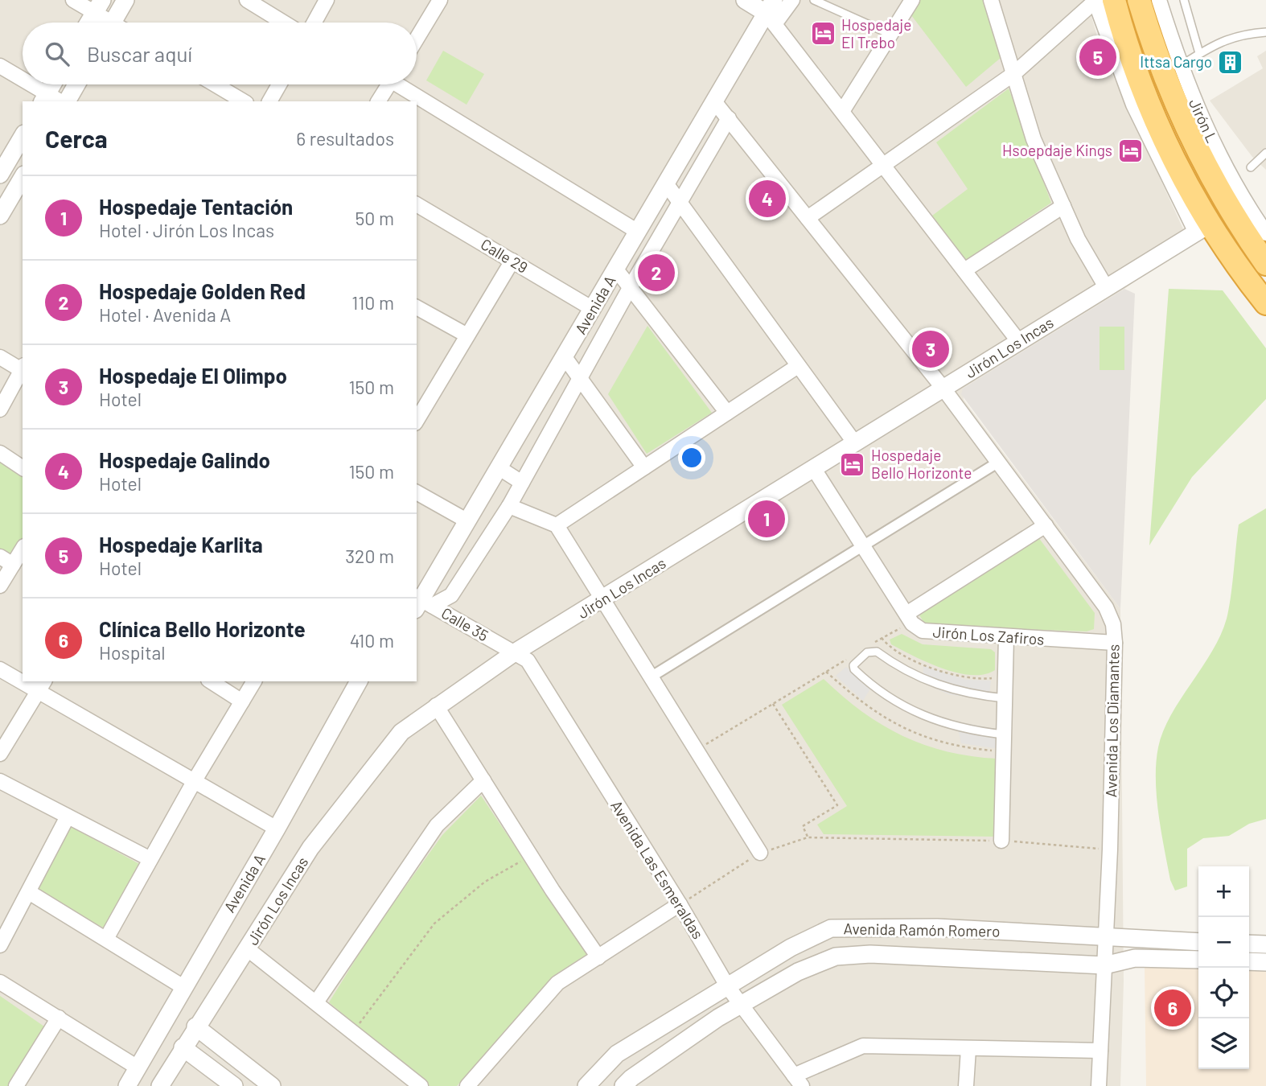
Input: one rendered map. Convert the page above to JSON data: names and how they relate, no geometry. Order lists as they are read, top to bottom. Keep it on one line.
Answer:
{"streets":{"street":["Jirón L","Calle 29","Avenida A","Jirón Los Incas","Calle 35","Jirón Los Zafiros","Avenida Los Diamantes","Avenida Las Esmeraldas","Avenida Ramón Romero"]},"crossings":[["Calle 29","Avenida A"],["Avenida A","Calle 35"],["Jirón Los Incas","Calle 35"],["Jirón Los Incas","Jirón Los Zafiros"],["Jirón Los Incas","Avenida Los Diamantes"],["Jirón Los Incas","Avenida Las Esmeraldas"],["Calle 35","Avenida Las Esmeraldas"],["Jirón Los Zafiros","Avenida Los Diamantes"],["Avenida Los Diamantes","Avenida Ramón Romero"],["Avenida Las Esmeraldas","Avenida Ramón Romero"]],"places":{"hotel":["Hospedaje El Trebo","Hsoepdaje Kings","Hospedaje Bello Horizonte"],"building":["Ittsa Cargo"]},"page":{"search":"Buscar aquí","pins":["5","4","2","3","1","6"],"heading":["Cerca","6 resultados"],"list":[{"mark":"1","name":"Hospedaje Tentación","note":"Hotel · Jirón Los Incas","value":"50 m"},{"mark":"2","name":"Hospedaje Golden Red","note":"Hotel · Avenida A","value":"110 m"},{"mark":"3","name":"Hospedaje El Olimpo","note":"Hotel","value":"150 m"},{"mark":"4","name":"Hospedaje Galindo","note":"Hotel","value":"150 m"},{"mark":"5","name":"Hospedaje Karlita","note":"Hotel","value":"320 m"},{"mark":"6","name":"Clínica Bello Horizonte","note":"Hospital","value":"410 m"}],"map_buttons":["+","−"]}}
